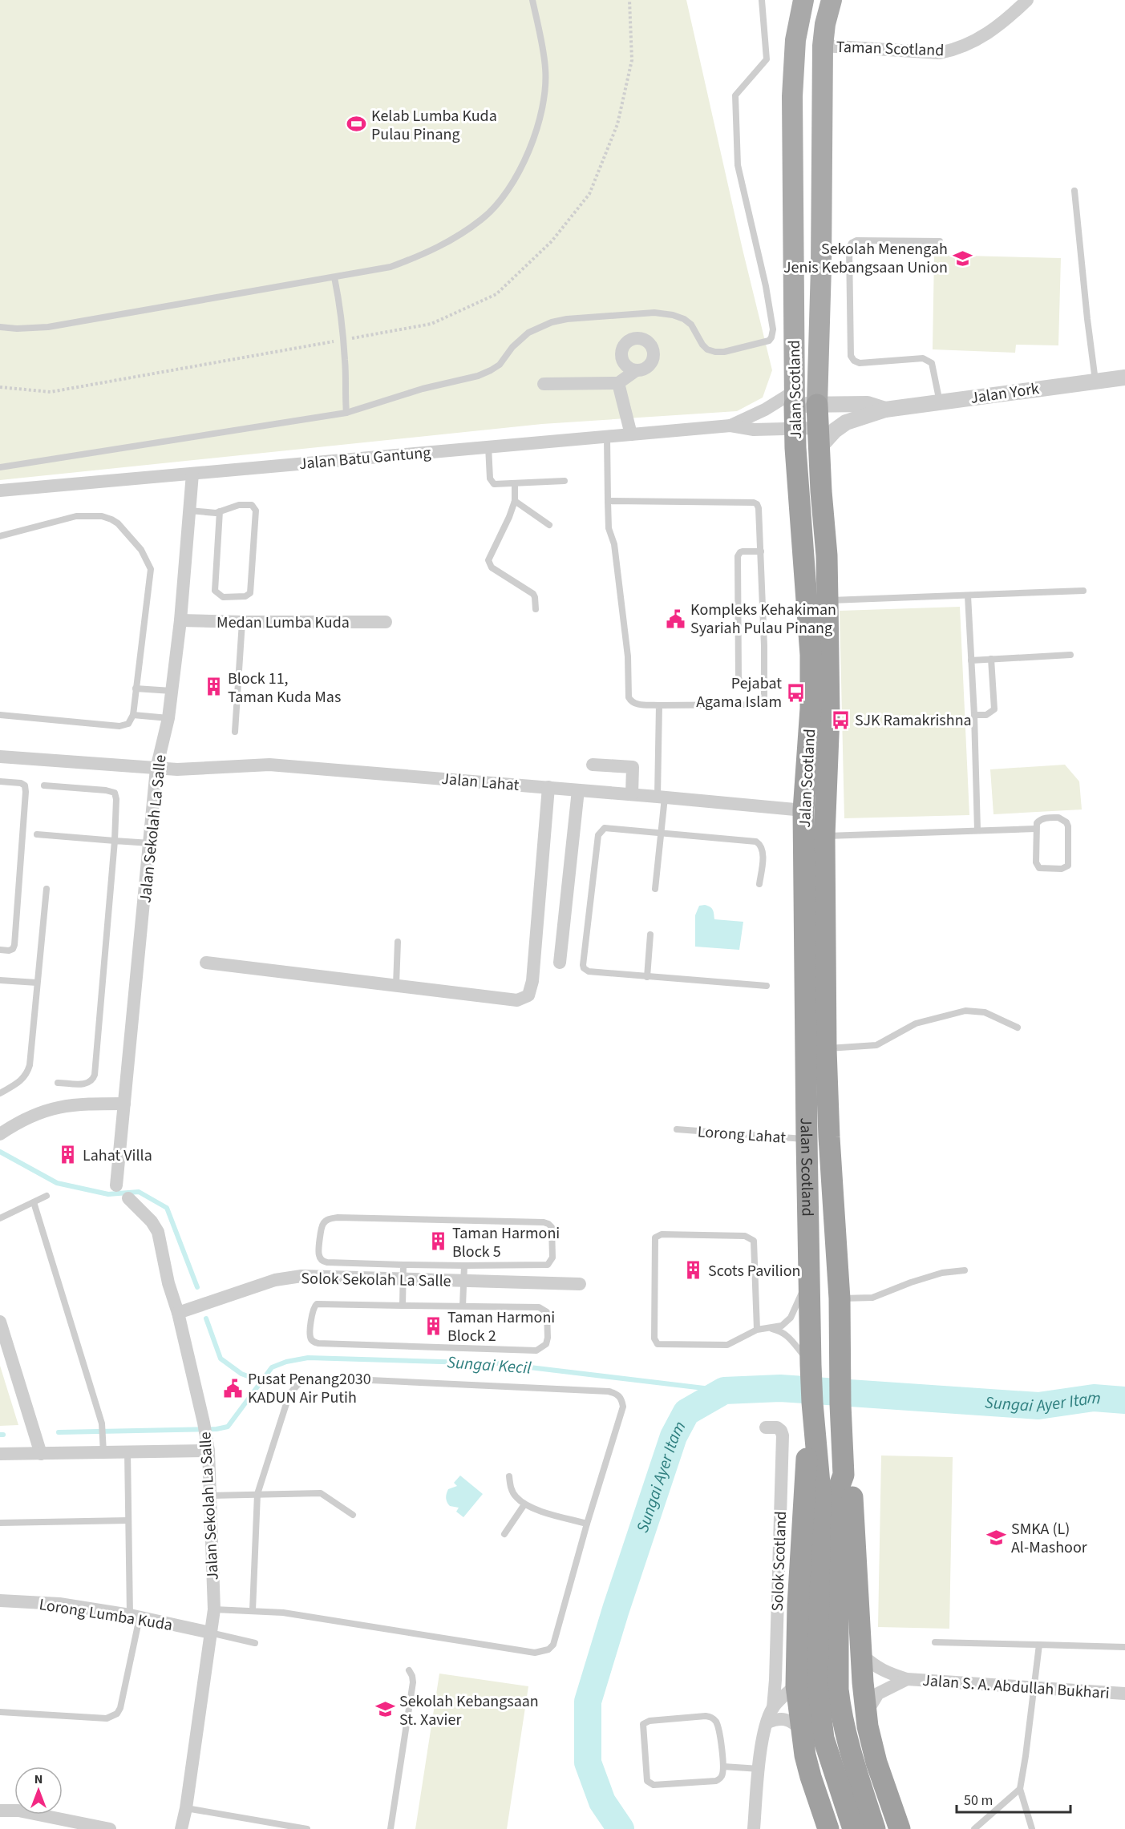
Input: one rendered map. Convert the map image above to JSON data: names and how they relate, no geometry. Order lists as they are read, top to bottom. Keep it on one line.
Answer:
{"streets":{"highway":["Jalan Scotland"],"street":["Taman Scotland","Jalan York","Jalan Batu Gantung","Medan Lumba Kuda","Jalan Lahat","Jalan Sekolah La Salle","Solok Sekolah La Salle","Solok Scotland","Lorong Lumba Kuda","Jalan S. A. Abdullah Bukhari"],"lane":["Lorong Lahat"]},"crossings":[["Taman Scotland","Jalan Scotland"],["Jalan Scotland","Jalan York"],["Jalan Scotland","Jalan Batu Gantung"],["Jalan Scotland","Jalan Lahat"],["Jalan Scotland","Lorong Lahat"],["Jalan York","Jalan Batu Gantung"],["Jalan Batu Gantung","Jalan Sekolah La Salle"],["Medan Lumba Kuda","Jalan Sekolah La Salle"],["Jalan Lahat","Jalan Sekolah La Salle"],["Jalan Sekolah La Salle","Solok Sekolah La Salle"],["Jalan Sekolah La Salle","Lorong Lumba Kuda"]],"water":["Sungai Kecil","Sungai Ayer Itam"],"places":{"sports":["Kelab Lumba Kuda Pulau Pinang"],"school or university":["Sekolah Menengah Jenis Kebangsaan Union","SMKA (L) Al-Mashoor","Sekolah Kebangsaan St. Xavier"],"public building":["Kompleks Kehakiman Syariah Pulau Pinang","Pusat Penang2030 KADUN Air Putih"],"building":["Block 11, Taman Kuda Mas","Lahat Villa","Taman Harmoni Block 5","Scots Pavilion","Taman Harmoni Block 2"],"bus stop":["Pejabat Agama Islam","SJK Ramakrishna"]},"scale_bar":"50 m","north":"top"}
